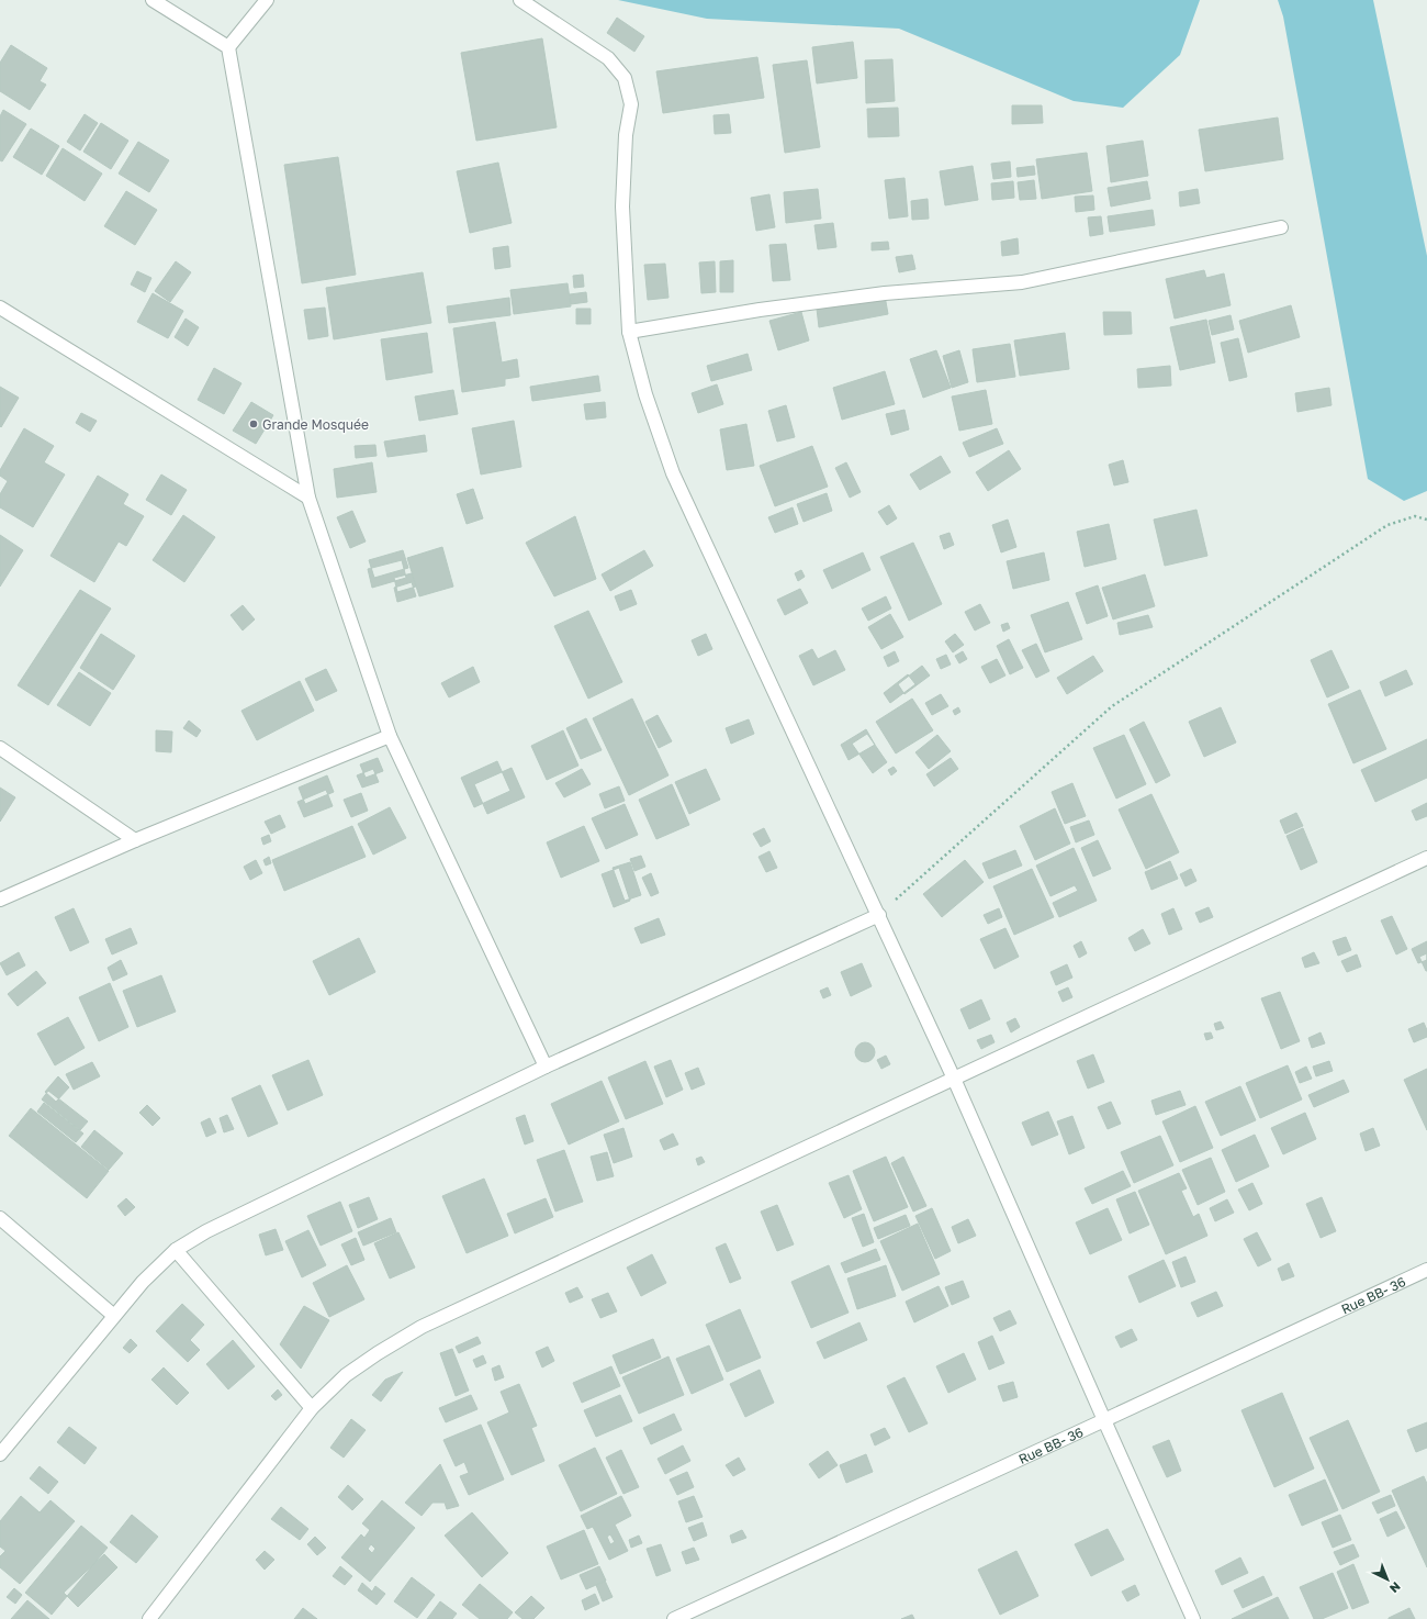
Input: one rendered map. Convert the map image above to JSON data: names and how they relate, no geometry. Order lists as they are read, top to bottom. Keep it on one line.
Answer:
{"streets":{"street":["Rue BB- 36"]},"places":["Grande Mosquée"],"north":"bottom right"}
